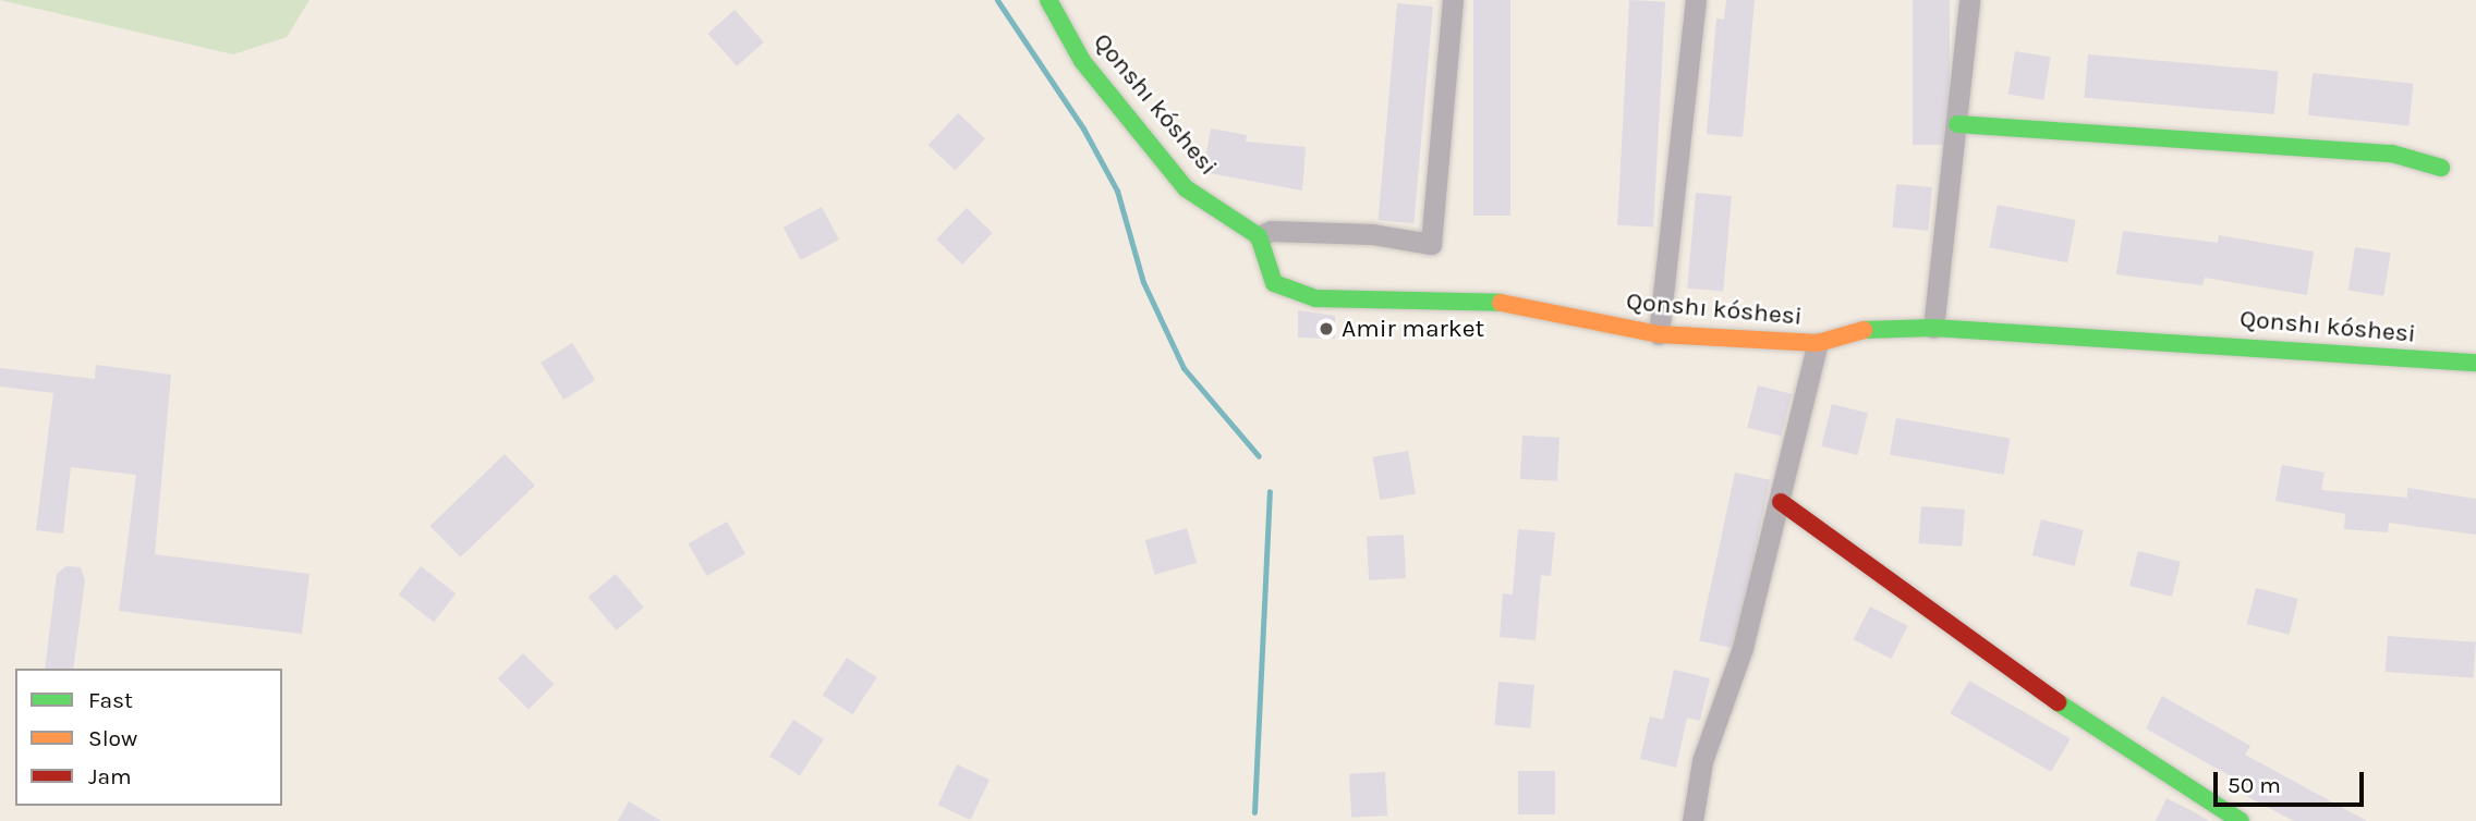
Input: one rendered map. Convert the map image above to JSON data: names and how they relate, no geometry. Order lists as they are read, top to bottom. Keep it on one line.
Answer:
{"streets":{"street":["Qonshı kóshesi"]},"places":["Amir market"],"legend":["Fast","Slow","Jam"],"scale_bar":"50 m"}
